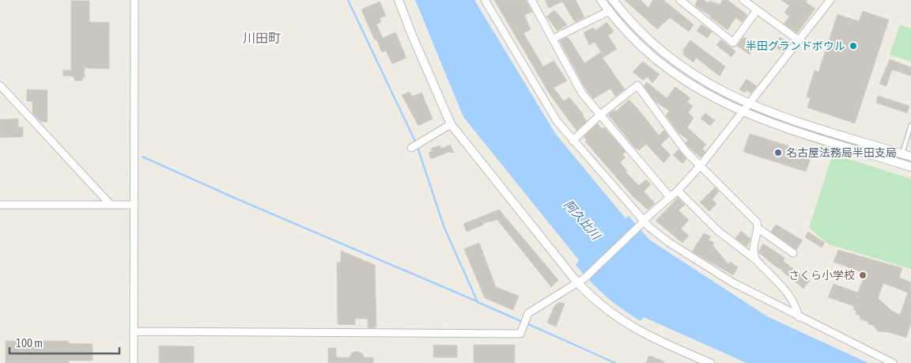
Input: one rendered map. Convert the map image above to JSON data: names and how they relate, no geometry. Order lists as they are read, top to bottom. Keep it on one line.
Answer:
{"districts":["川田町"],"water":["阿久比川"],"places":["半田グランドボウル","名古屋法務局半田支局","さくら小学校"],"scale_bar":"100 m"}
